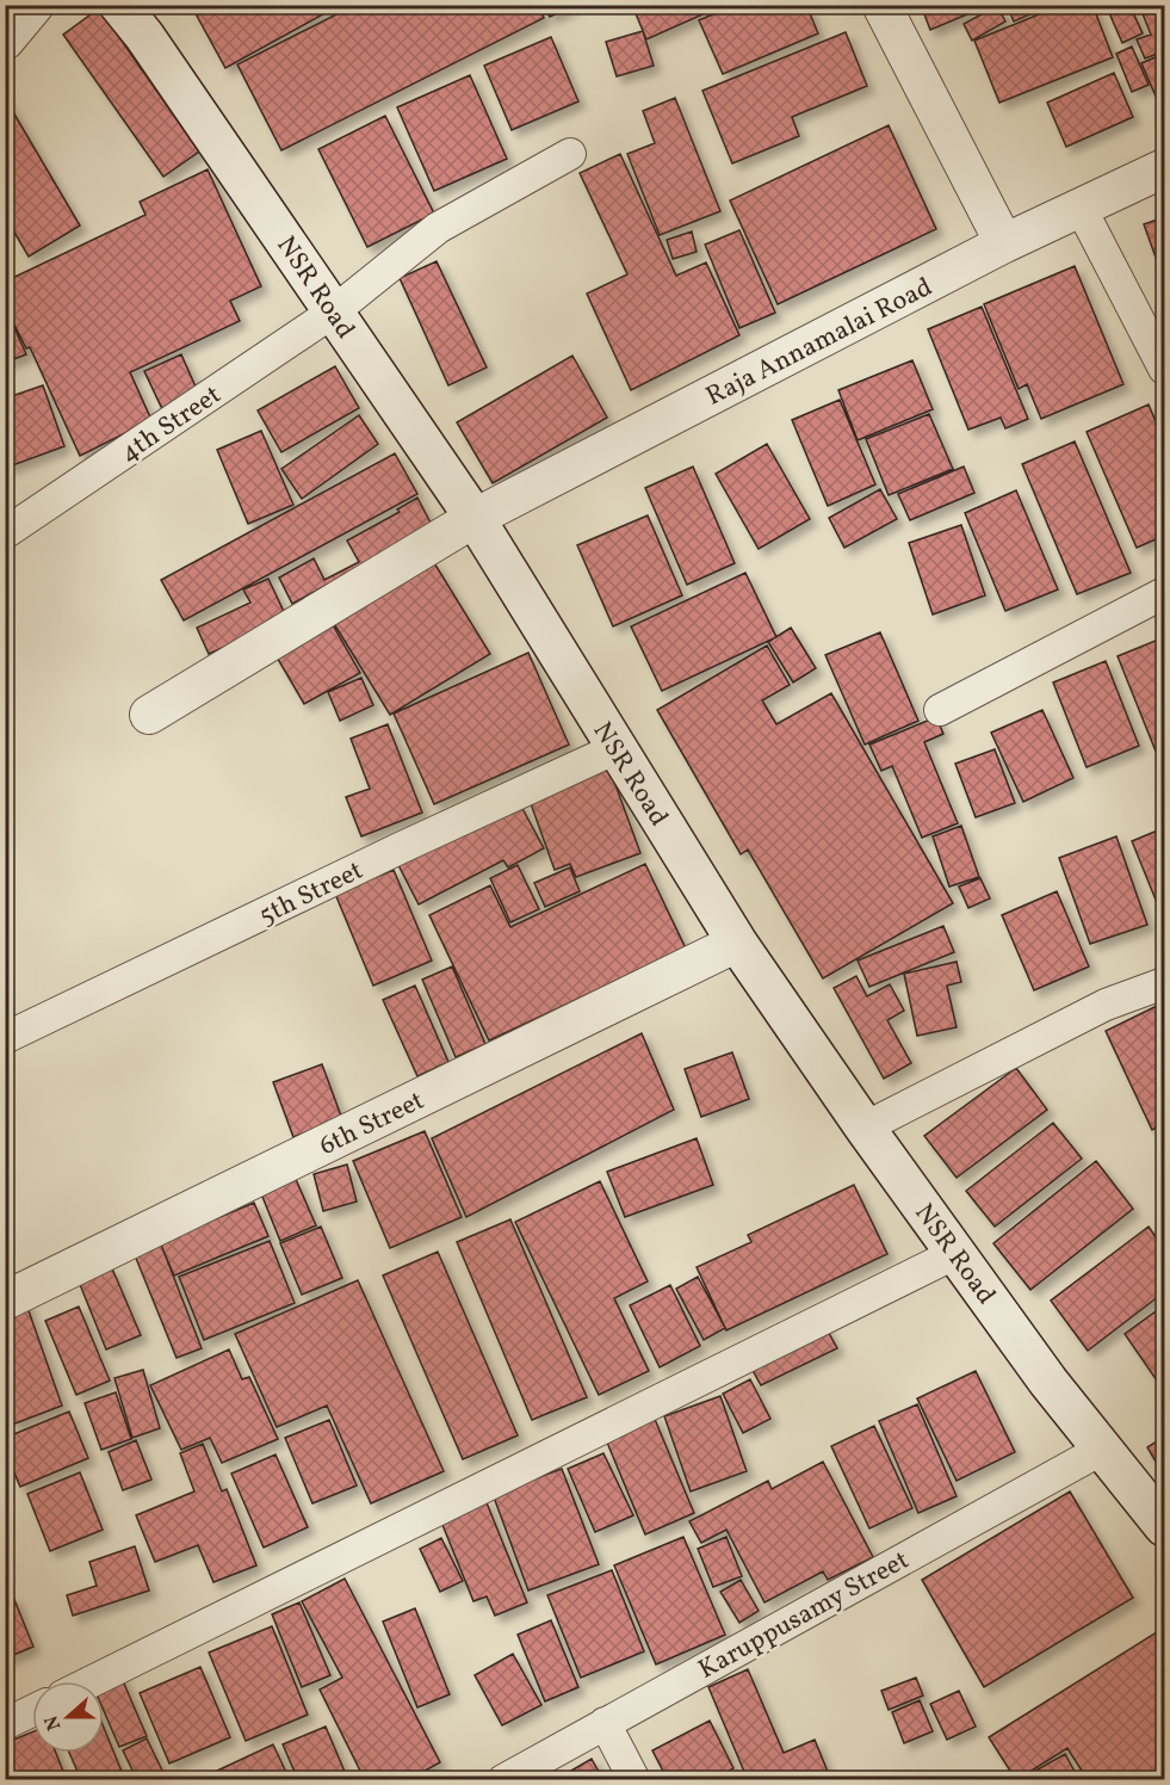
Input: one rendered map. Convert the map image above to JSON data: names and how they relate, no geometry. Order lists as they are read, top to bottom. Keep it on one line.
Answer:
{"streets":{"main road":["NSR Road"],"street":["Raja Annamalai Road","4th Street","5th Street","6th Street","Karuppusamy Street"]},"crossings":[["NSR Road","Raja Annamalai Road"],["NSR Road","4th Street"],["NSR Road","5th Street"],["NSR Road","6th Street"],["NSR Road","Karuppusamy Street"]],"north":"left"}
